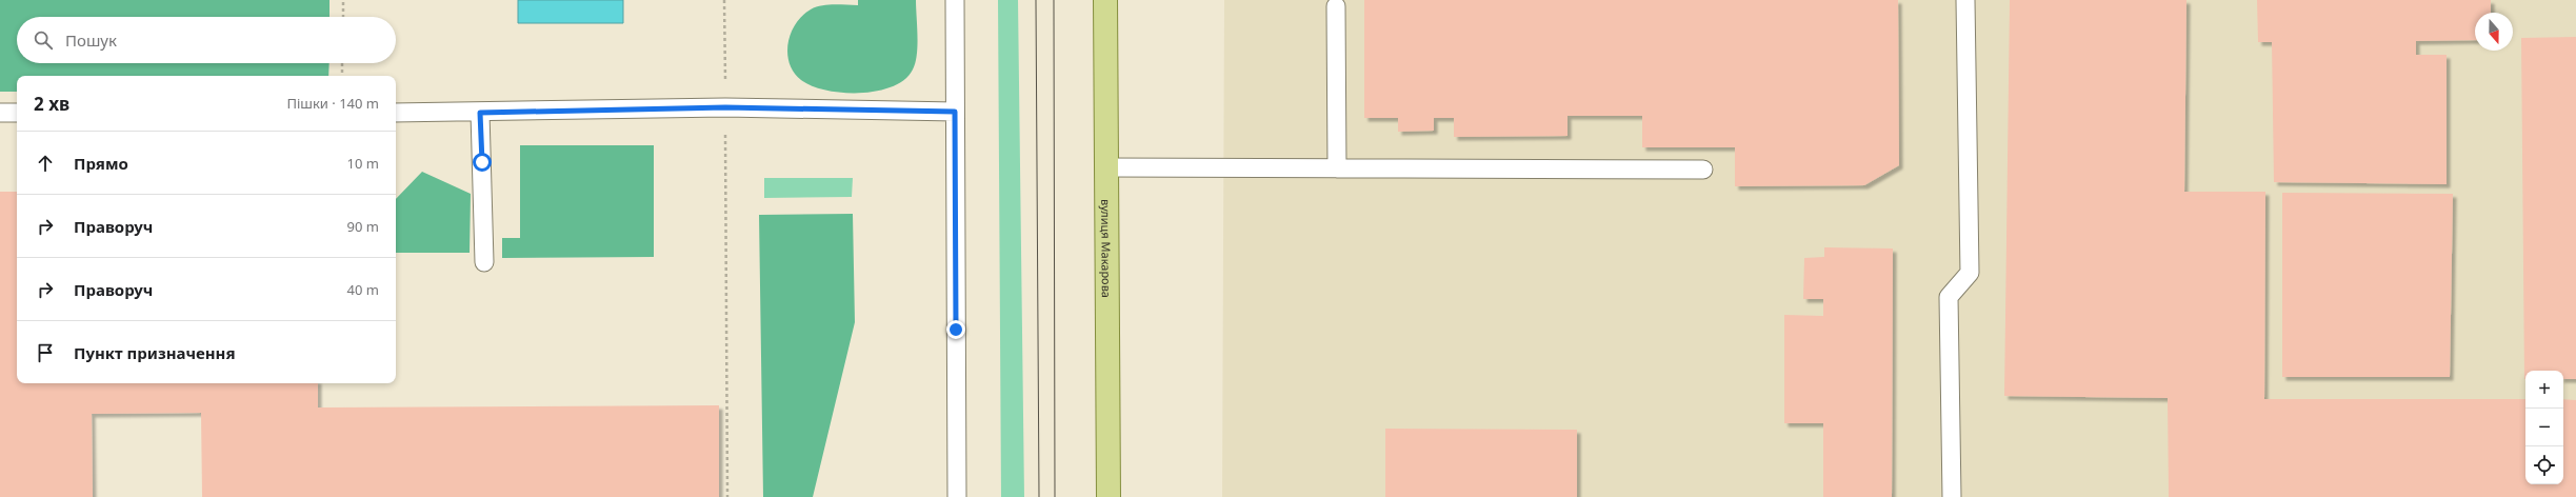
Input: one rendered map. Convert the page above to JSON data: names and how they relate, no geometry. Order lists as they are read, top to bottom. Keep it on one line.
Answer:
{"streets":{"main road":["вулиця Макарова"]},"north":"bottom","page":{"search":"Пошук","heading":["2 хв","Пішки · 140 m"],"list":[["Прямо","10 m"],["Праворуч","90 m"],["Праворуч","40 m"],"Пункт призначення"],"map_buttons":["+","−"]}}
